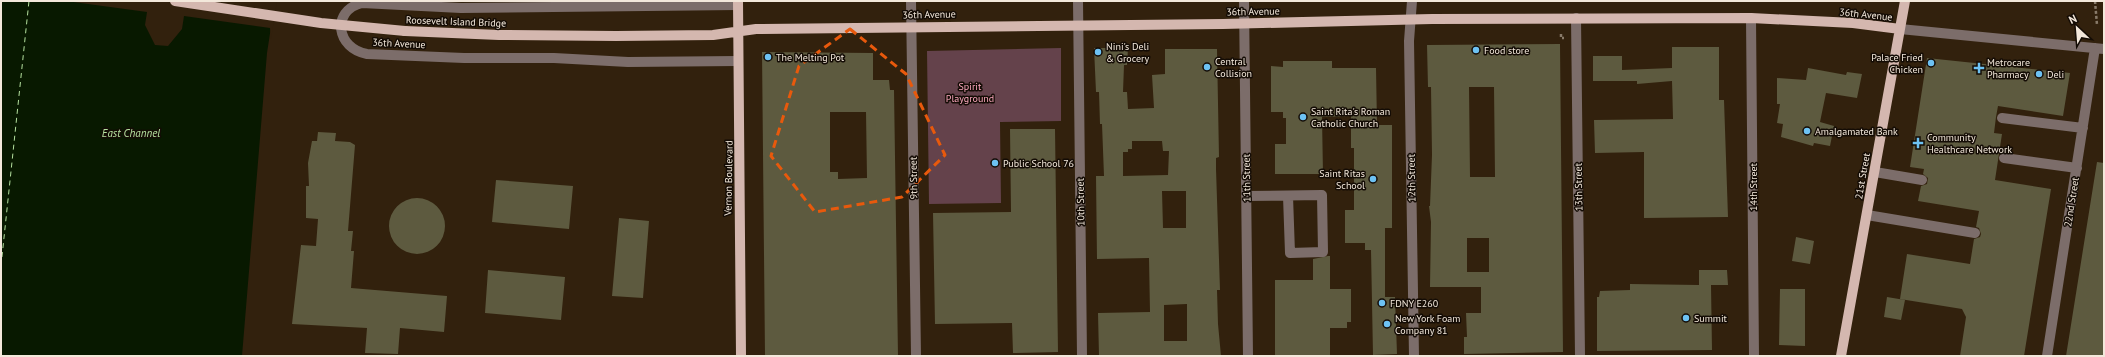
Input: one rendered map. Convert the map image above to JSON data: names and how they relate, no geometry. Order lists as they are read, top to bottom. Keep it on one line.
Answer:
{"streets":{"main road":["36th Avenue","Roosevelt Island Bridge","21st Street","Vernon Boulevard"],"street":["9th Street","11th Street","12th Street","13th Street","14th Street","10th Street","22nd Street"]},"crossings":[["36th Avenue","Roosevelt Island Bridge"],["36th Avenue","21st Street"],["36th Avenue","Vernon Boulevard"],["36th Avenue","9th Street"],["36th Avenue","11th Street"],["36th Avenue","12th Street"],["36th Avenue","13th Street"],["36th Avenue","14th Street"],["36th Avenue","10th Street"],["36th Avenue","22nd Street"],["Roosevelt Island Bridge","Vernon Boulevard"]],"water":["East Channel"],"parks":["Spirit Playground"],"places":{"other":["Food store","Nini's Deli & Grocery","The Melting Pot","Palace Fried Chicken","Central Collision","Deli","Saint Rita's Roman Catholic Church","Amalgamated Bank","Public School 76","Saint Ritas School","FDNY E260","Summit","New York Foam Company 81"],"health":["Metrocare Pharmacy","Community Healthcare Network"]},"north":"top left"}
